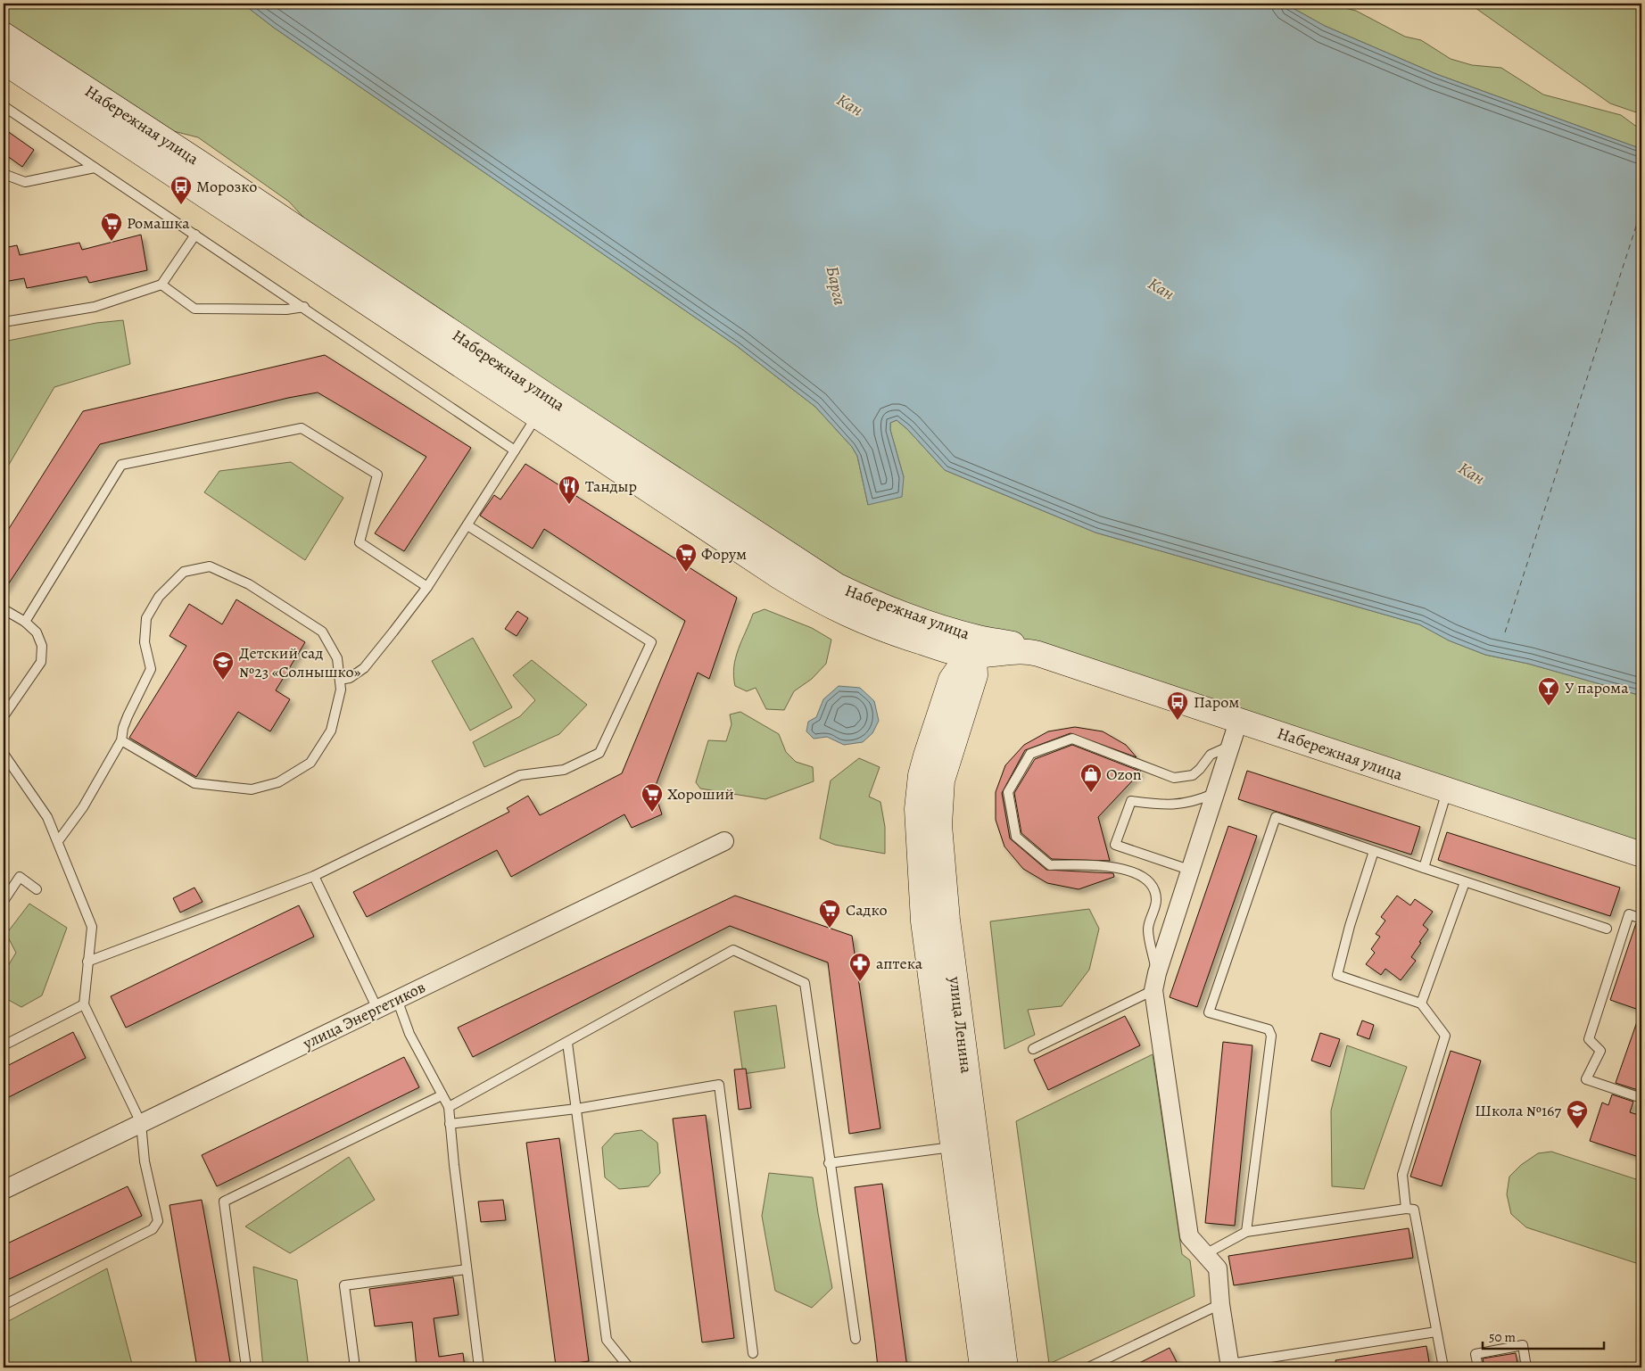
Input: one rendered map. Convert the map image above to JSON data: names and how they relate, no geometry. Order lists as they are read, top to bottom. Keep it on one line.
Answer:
{"streets":{"main road":["Набережная улица","улица Ленина"],"street":["улица Энергетиков"]},"crossings":[["Набережная улица","улица Ленина"]],"water":["Кан","Барга"],"places":{"bus stop":["Морозко","Паром"],"supermarket":["Ромашка","Форум","Хороший","Садко"],"restaurant":["Тандыр"],"school or university":["Детский сад №23 «Солнышко»","Школа №167"],"bar":["У парома"],"shop":["Ozon"],"pharmacy":["аптека"]},"scale_bar":"50 m"}
